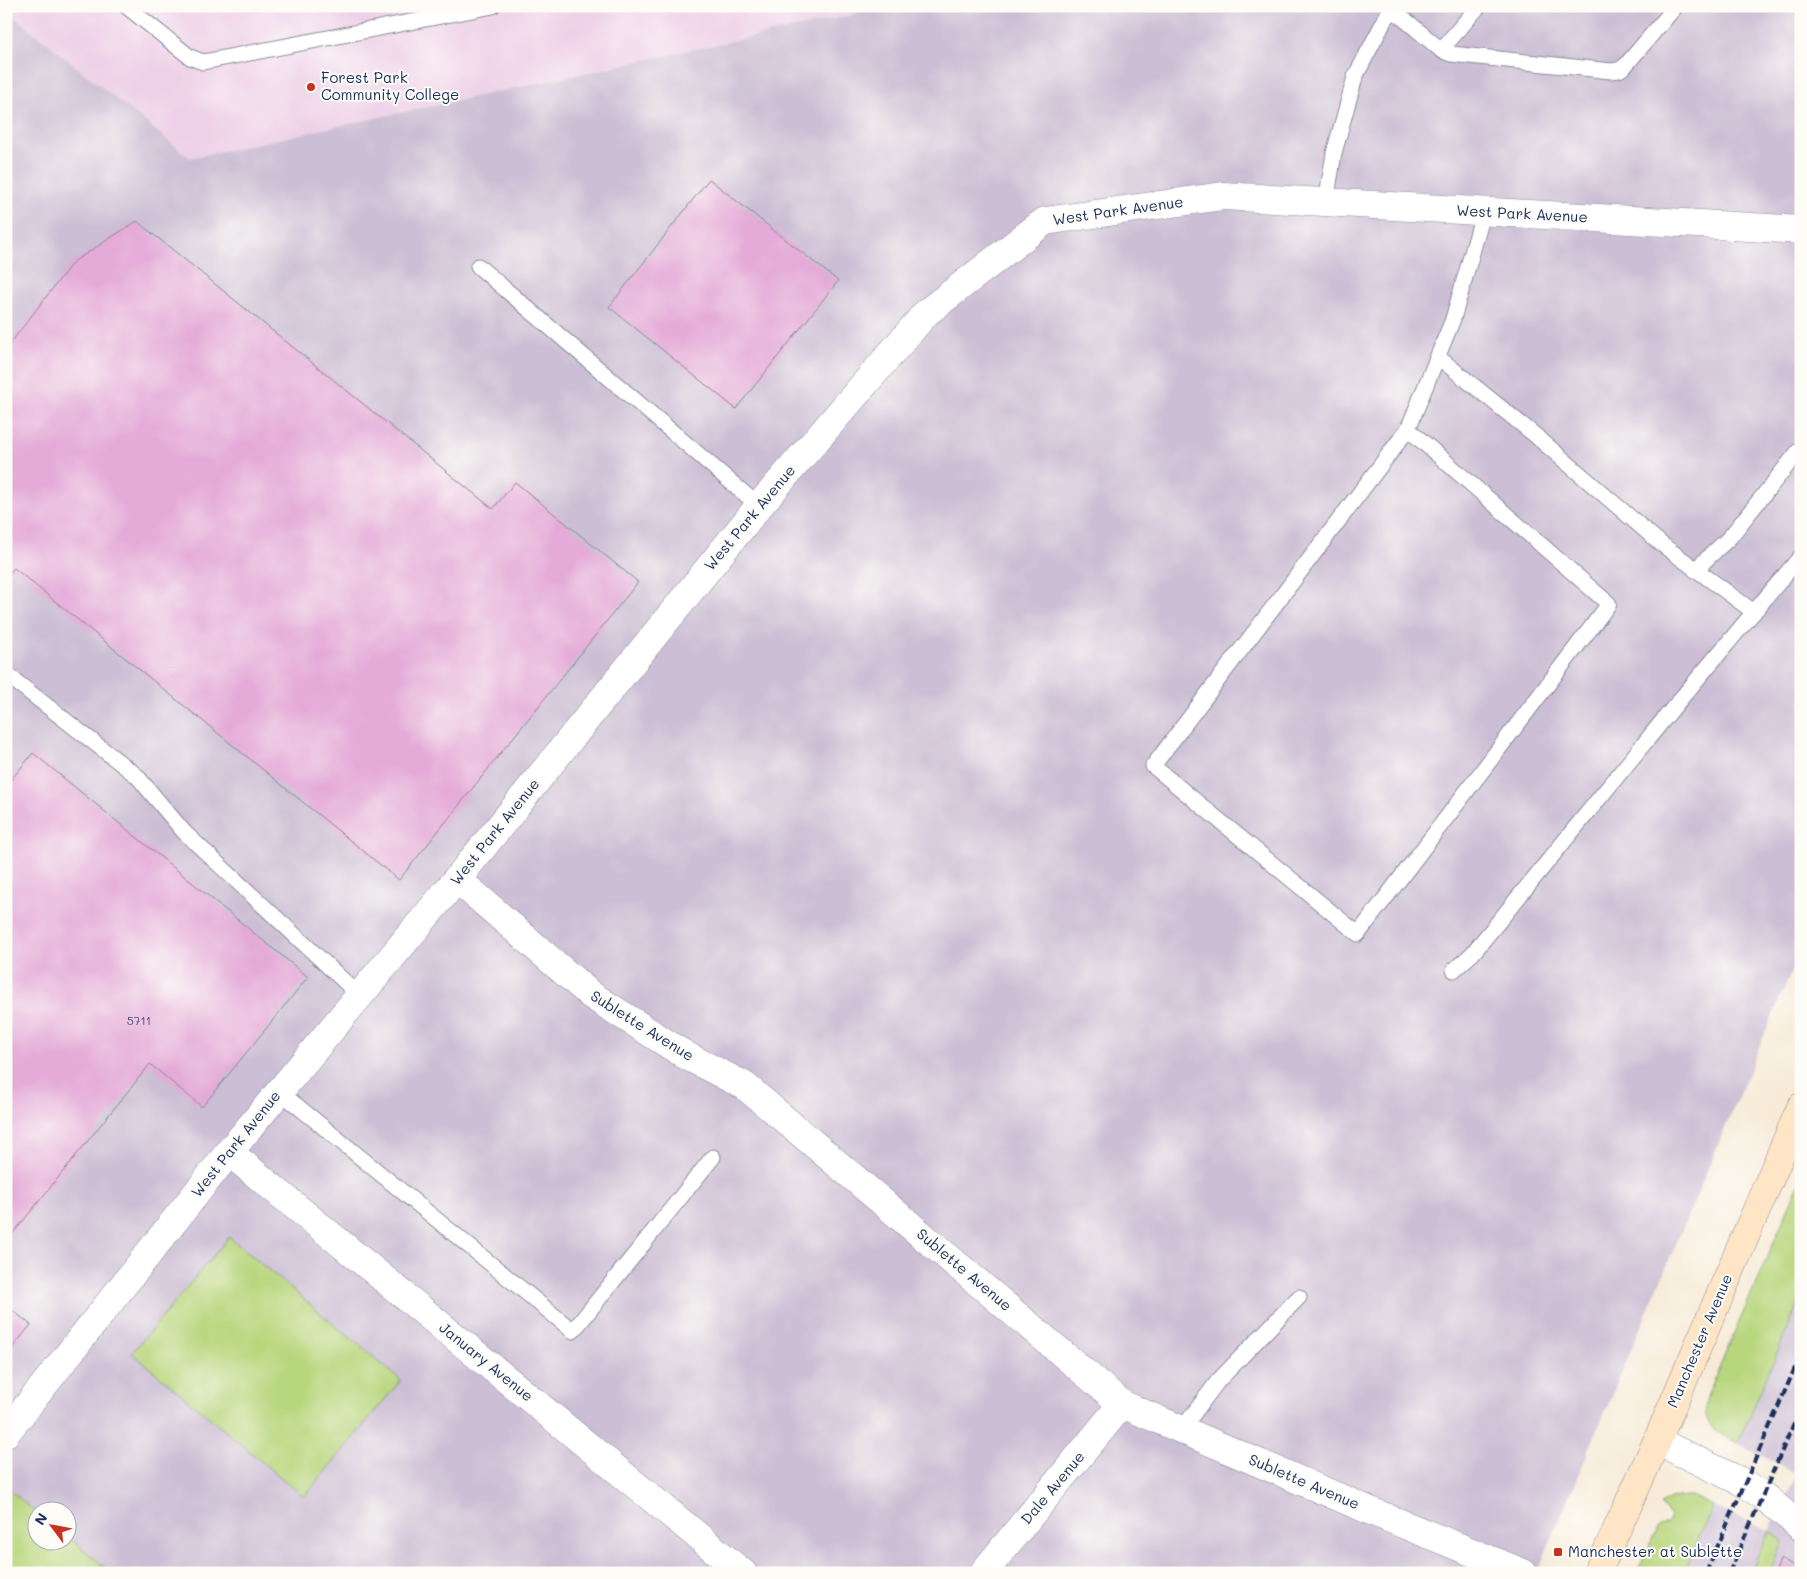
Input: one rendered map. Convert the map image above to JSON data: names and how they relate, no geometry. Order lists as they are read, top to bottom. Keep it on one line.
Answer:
{"streets":{"main road":["Manchester Avenue"],"street":["West Park Avenue","Sublette Avenue","January Avenue","Dale Avenue"]},"crossings":[["West Park Avenue","Sublette Avenue"],["West Park Avenue","January Avenue"],["Sublette Avenue","Dale Avenue"]],"places":{"other":["Forest Park Community College"],"transit":["Manchester at Sublette"]},"house_numbers":["5711"],"north":"top left"}
